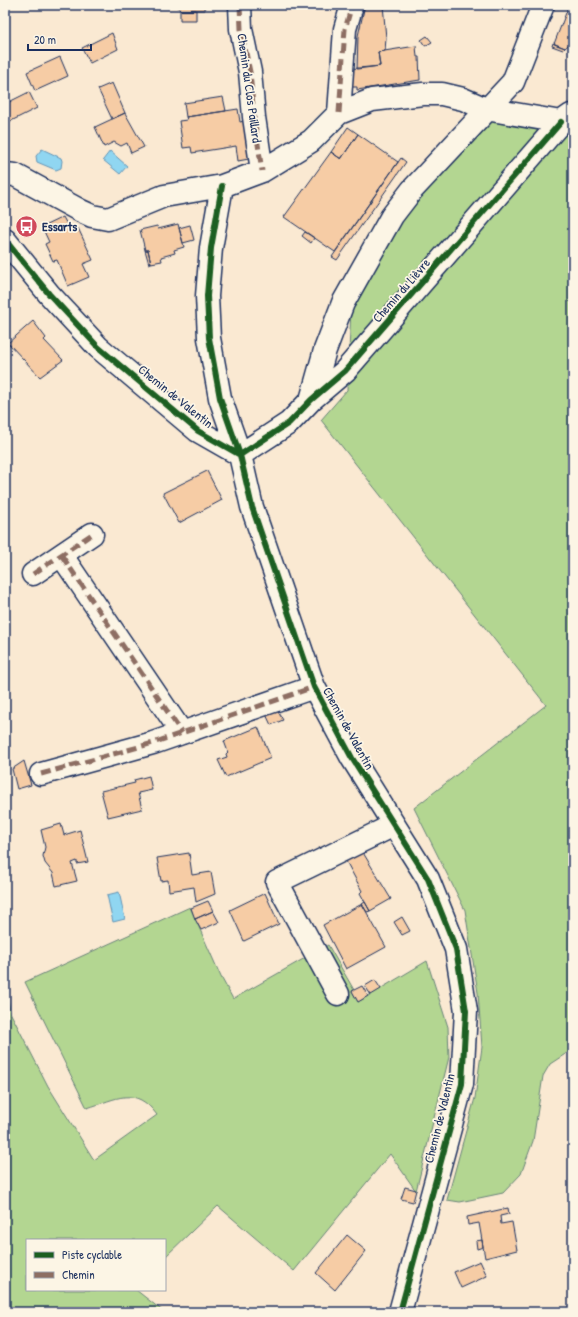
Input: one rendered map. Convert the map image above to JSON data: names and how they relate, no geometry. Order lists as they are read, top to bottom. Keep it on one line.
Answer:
{"streets":{"street":["Chemin du Clos Paillard","Chemin du Lièvre","Chemin de Valentin"]},"crossings":[["Chemin du Lièvre","Chemin de Valentin"]],"places":{"bus stop":["Essarts"]},"legend":["Piste cyclable","Chemin"],"scale_bar":"20 m"}
